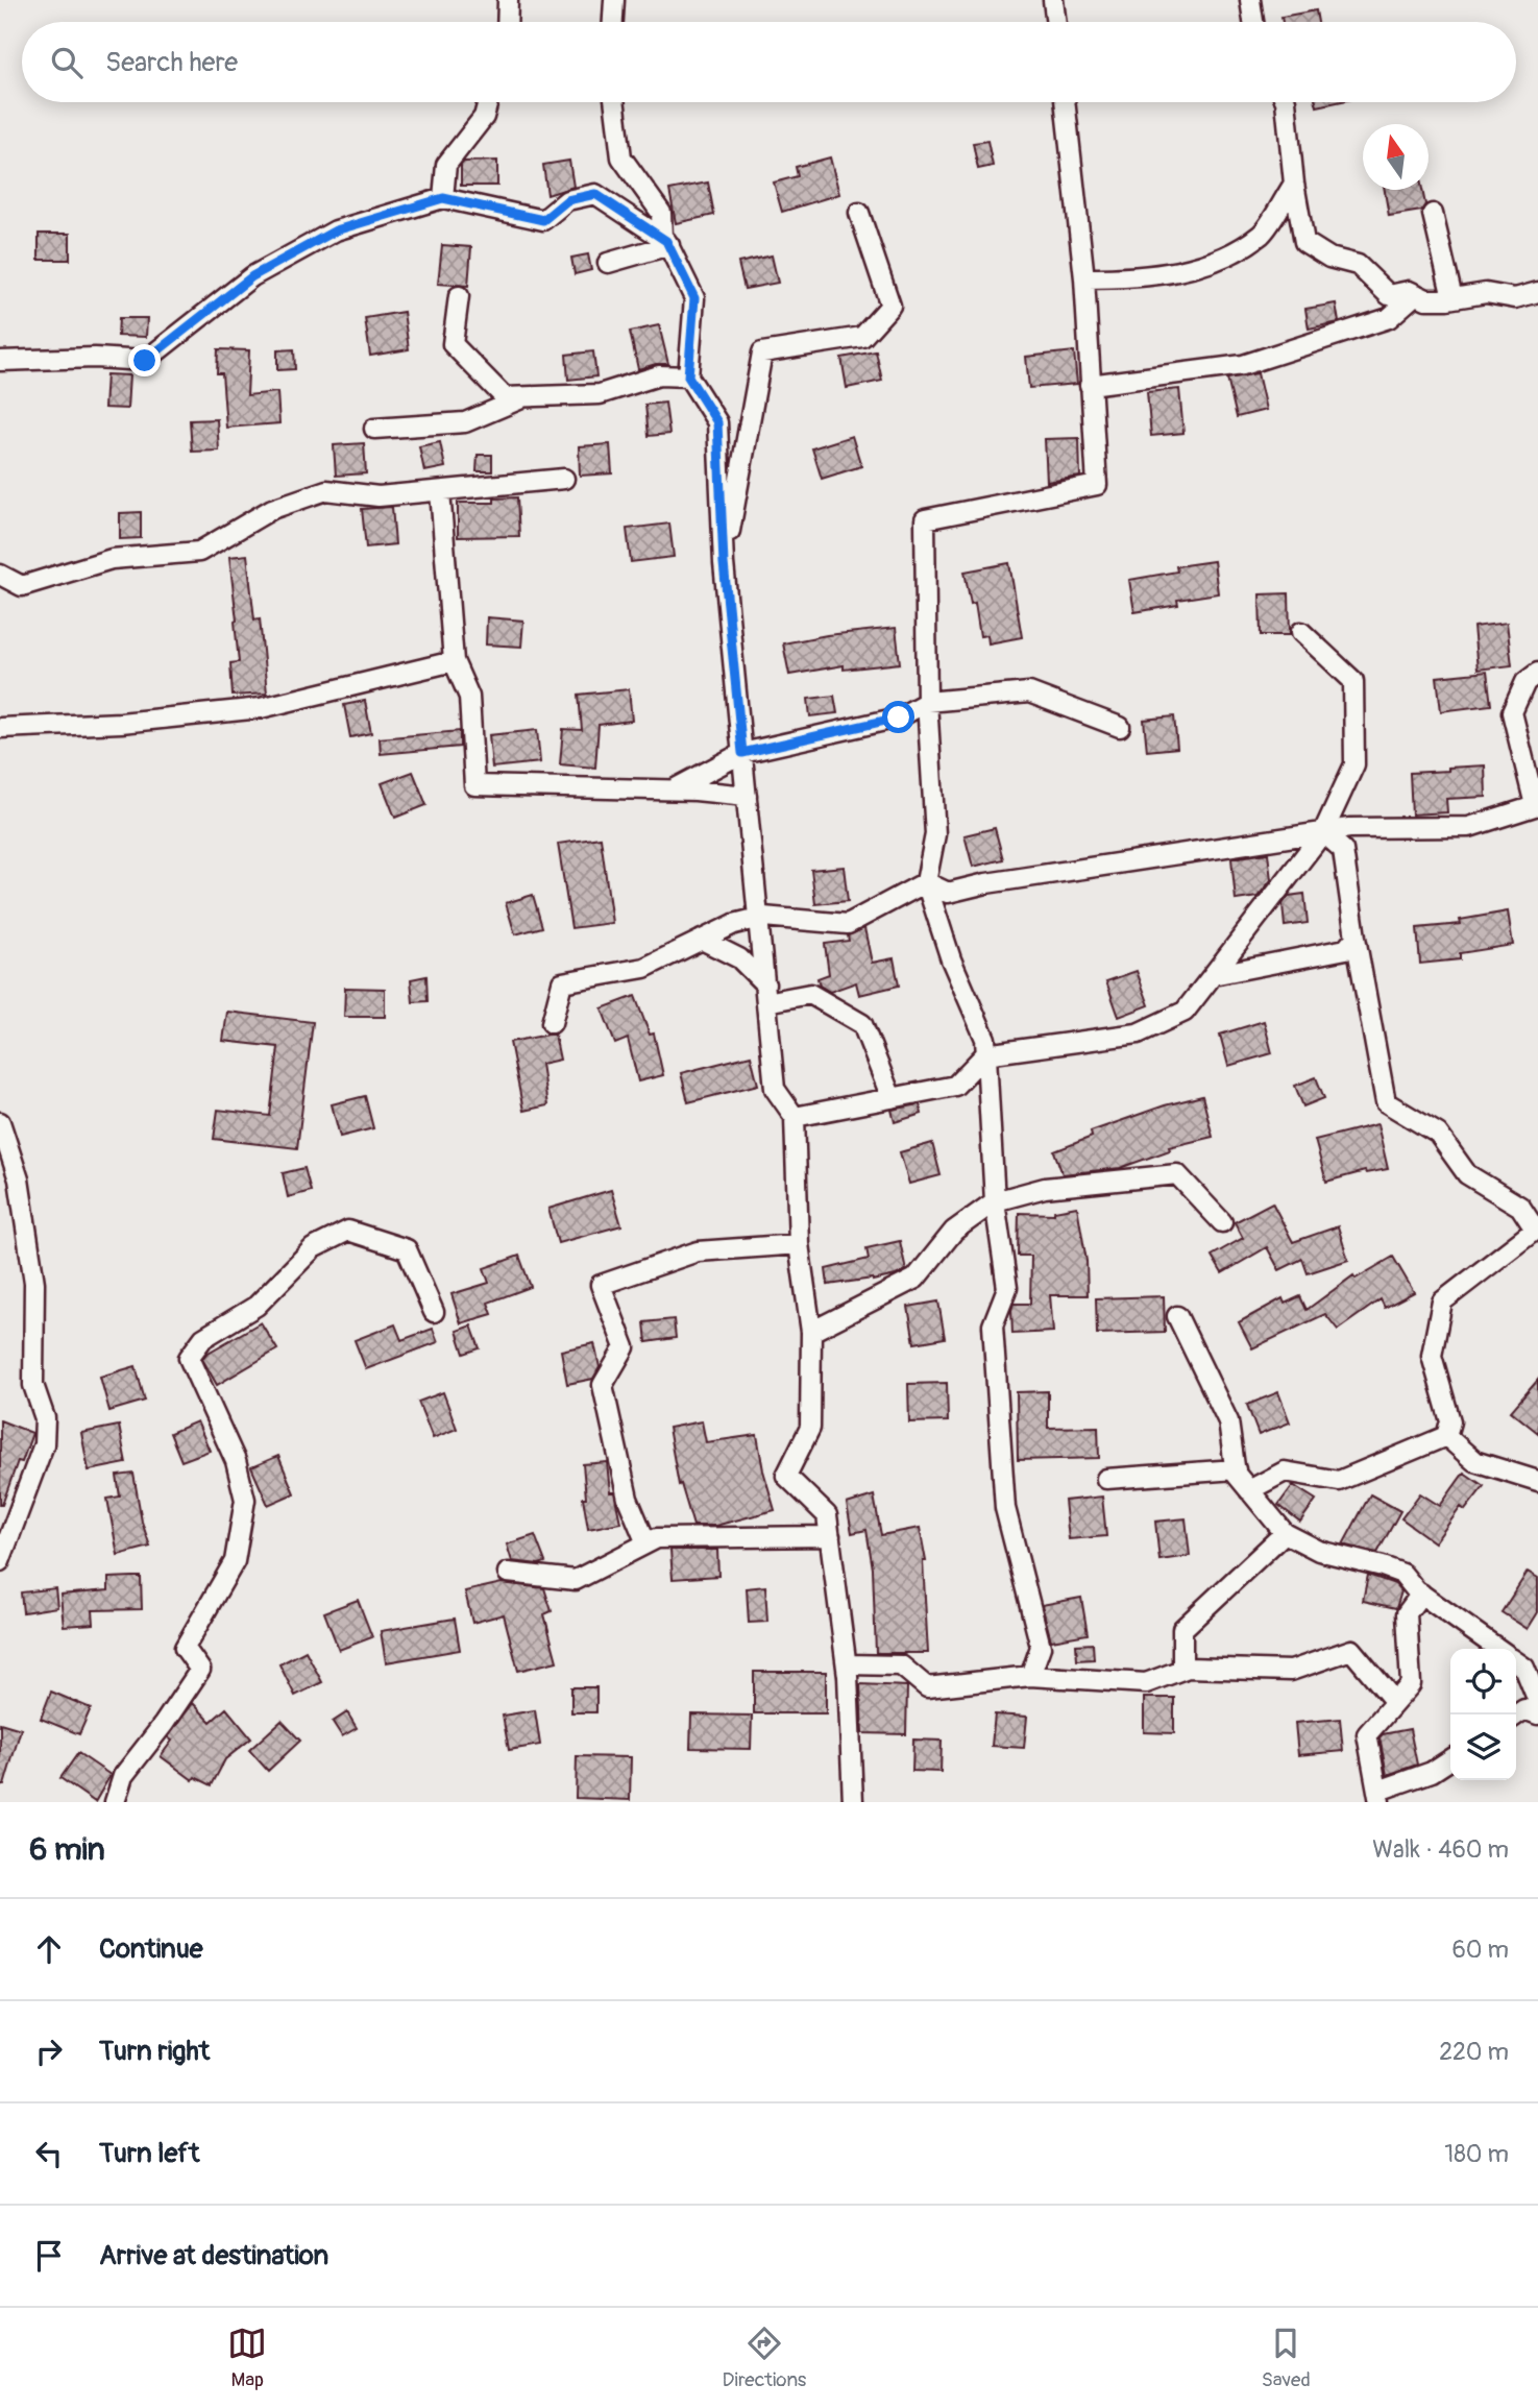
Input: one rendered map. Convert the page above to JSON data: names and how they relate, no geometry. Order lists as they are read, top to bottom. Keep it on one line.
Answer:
{"north":"top","page":{"search":"Search here","heading":["6 min","Walk · 460 m"],"list":[["Continue","60 m"],["Turn right","220 m"],["Turn left","180 m"],"Arrive at destination"],"nav":["Map","Directions","Saved"]}}
